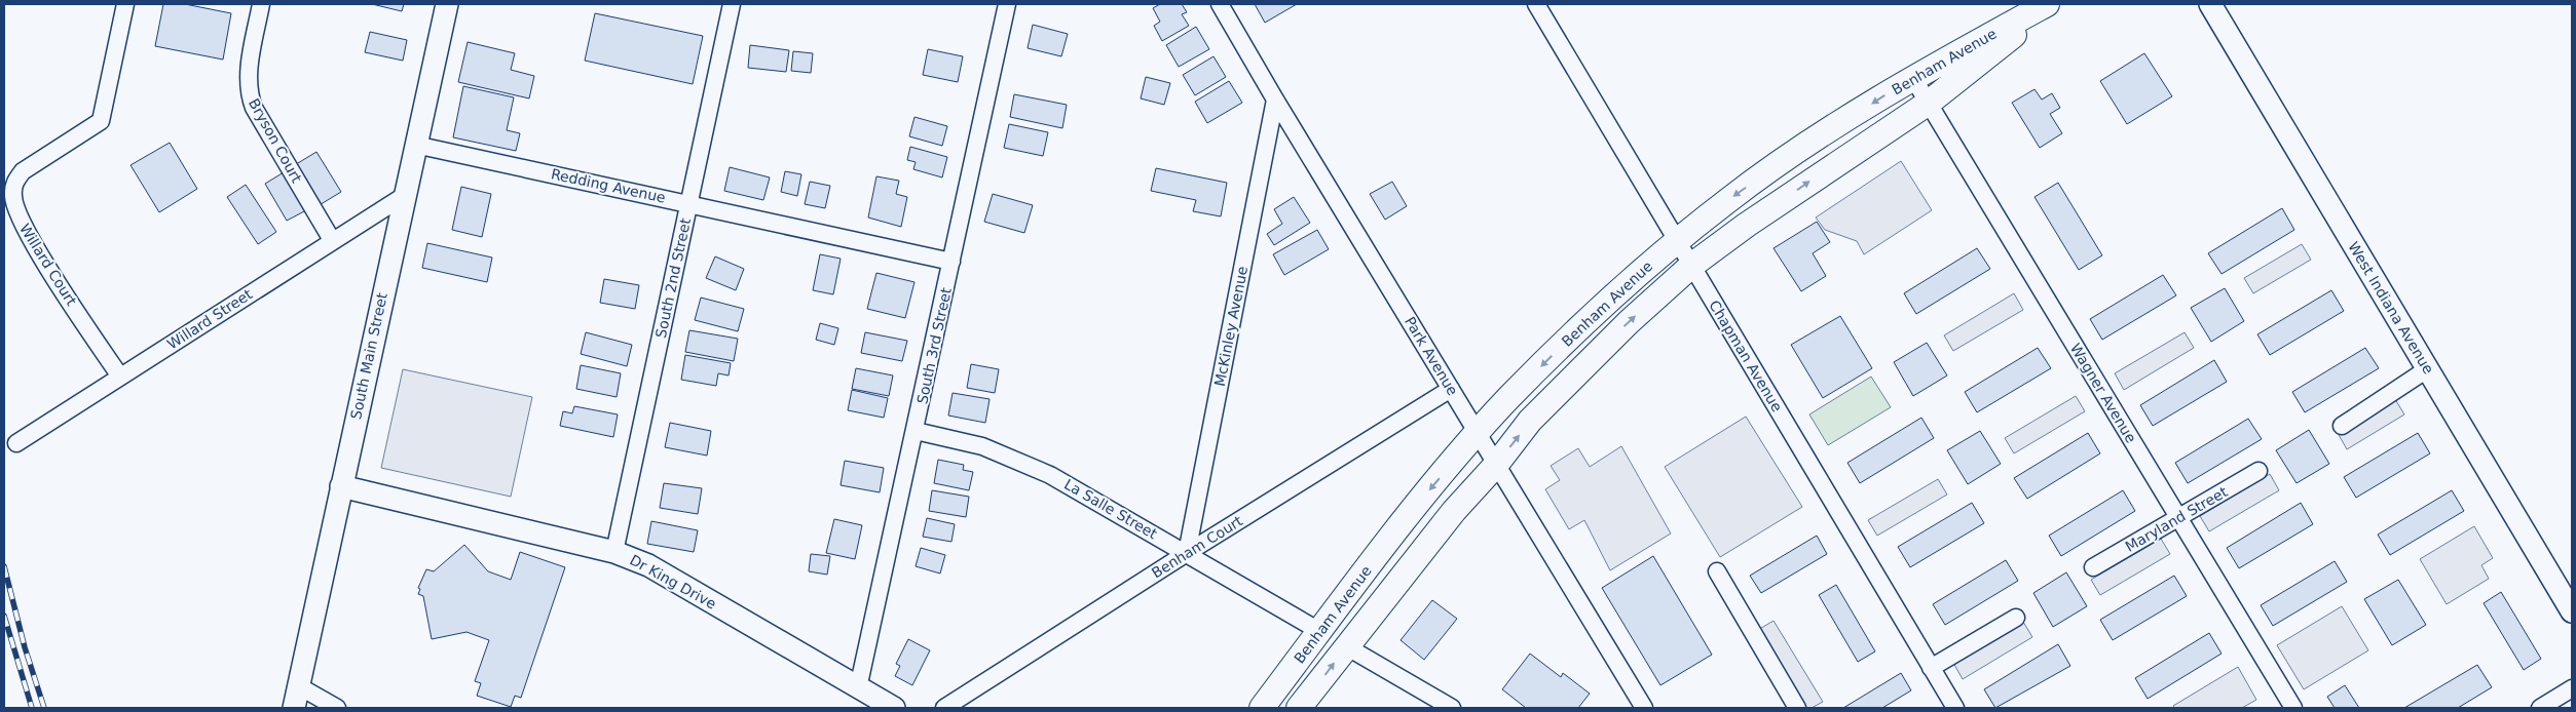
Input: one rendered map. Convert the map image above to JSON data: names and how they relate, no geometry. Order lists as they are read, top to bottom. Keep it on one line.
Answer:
{"streets":{"main road":["Benham Avenue"],"street":["Bryson Court","Redding Avenue","Willard Court","South 2nd Street","West Indiana Avenue","Willard Street","McKinley Avenue","South 3rd Street","South Main Street","Park Avenue","Chapman Avenue","Wagner Avenue","La Salle Street","Maryland Street","Benham Court","Dr King Drive"]},"crossings":[["Benham Avenue","Park Avenue"],["Benham Avenue","Chapman Avenue"],["Benham Avenue","Wagner Avenue"],["Benham Avenue","La Salle Street"],["Bryson Court","Willard Street"],["Redding Avenue","South 2nd Street"],["Redding Avenue","South 3rd Street"],["Redding Avenue","South Main Street"],["Willard Court","Willard Street"],["South 2nd Street","Dr King Drive"],["Willard Street","South Main Street"],["McKinley Avenue","Park Avenue"],["McKinley Avenue","La Salle Street"],["McKinley Avenue","Benham Court"],["South 3rd Street","La Salle Street"],["South 3rd Street","Dr King Drive"],["South Main Street","Dr King Drive"],["Park Avenue","Benham Court"],["Wagner Avenue","Maryland Street"],["La Salle Street","Benham Court"]]}
